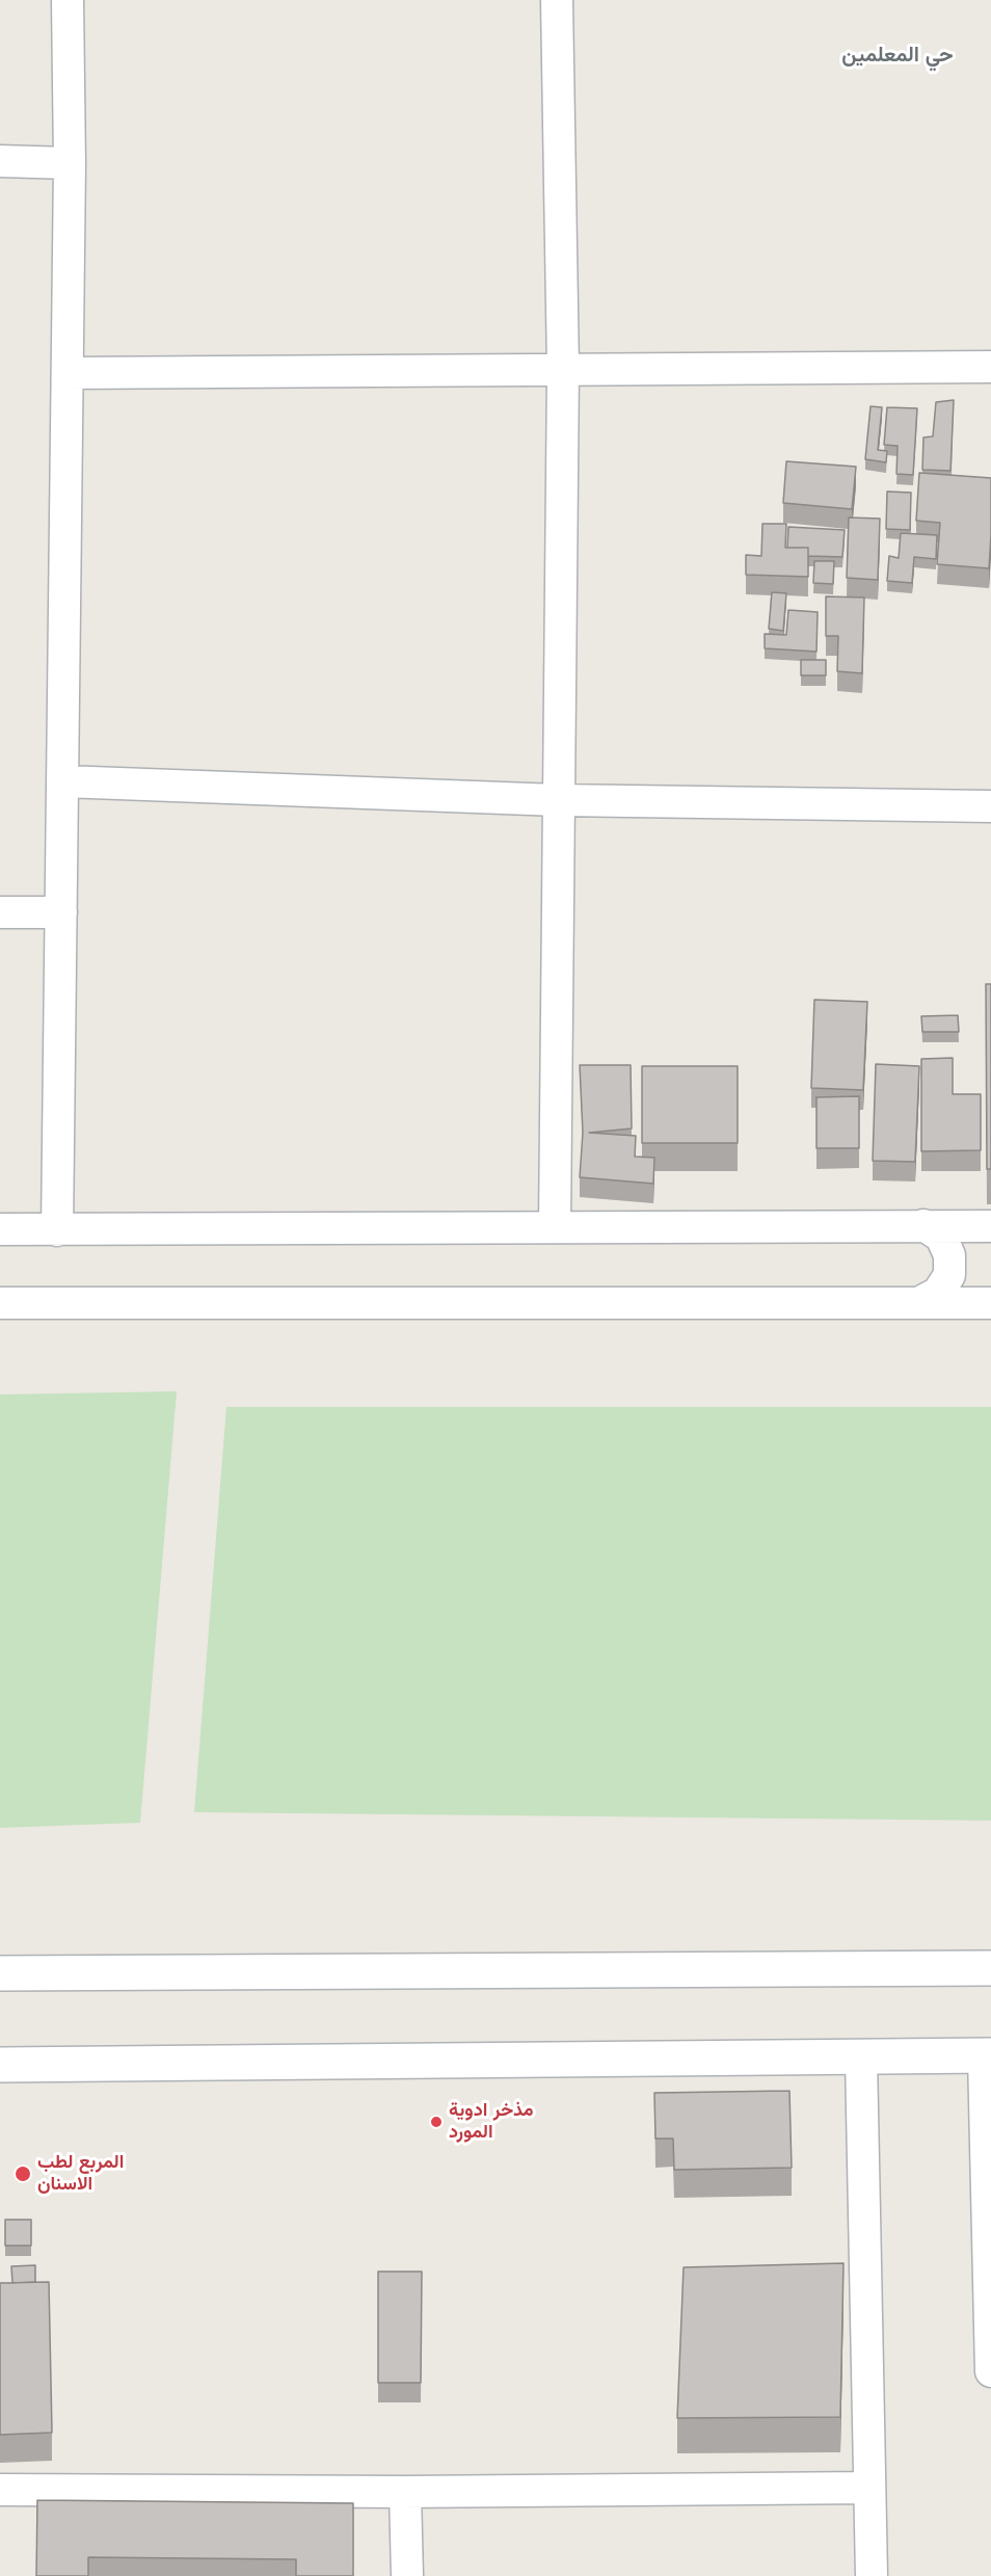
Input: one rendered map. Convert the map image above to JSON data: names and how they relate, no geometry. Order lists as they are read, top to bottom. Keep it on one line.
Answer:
{"districts":["حي المعلمین"],"places":["مذخر ادوية المورد","المربع لطب الاسنان"]}
